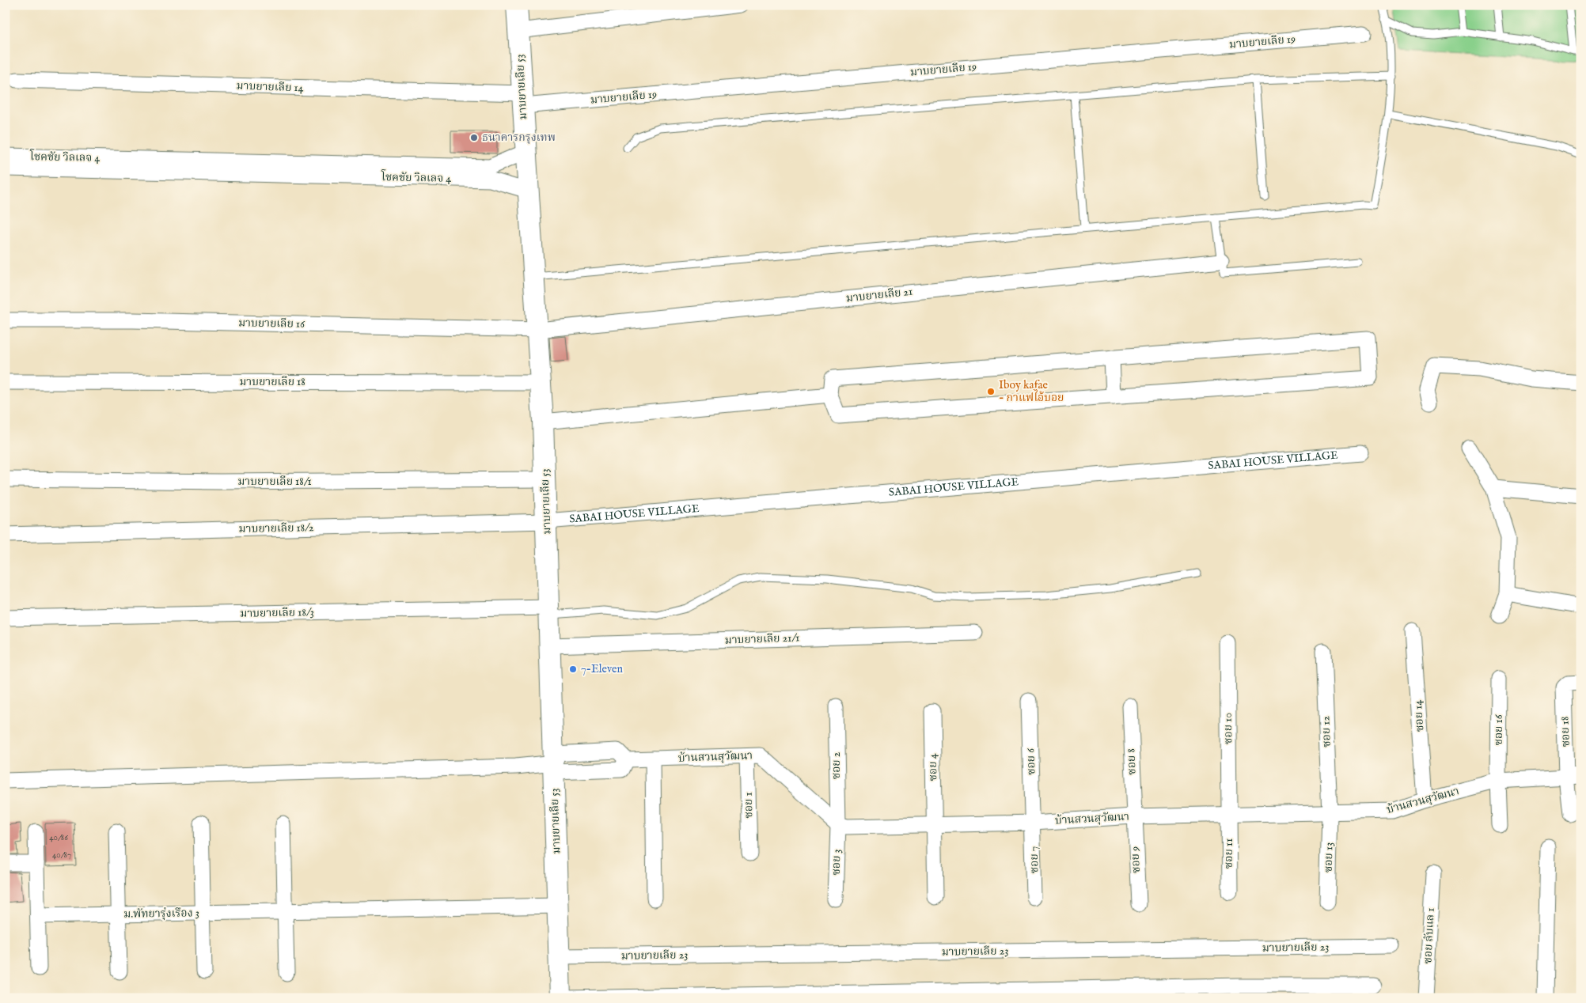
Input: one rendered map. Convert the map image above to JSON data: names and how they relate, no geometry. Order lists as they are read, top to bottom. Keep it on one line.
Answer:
{"streets":{"street":["มาบยายเลีย 19","มาบยายเลีย 14","มาบยายเลีย 53","โชคชัย วิลเลจ 4","มาบยายเลีย 21","มาบยายเลีย 16","มาบยายเลีย 18","SABAI HOUSE VILLAGE","มาบยายเลีย 18/1","มาบยายเลีย 18/2","มาบยายเลีย 18/3","มาบยายเลีย 21/1","ซอย 14","ซอย 10","ซอย 16","ซอย 12","ซอย 18","บ้านสวนสุวัฒนา","ซอย 6","ซอย 8","ซอย 2","ซอย 4","ซอย 1","ซอย 11","ซอย 13","ซอย 7","ซอย 9","ซอย 3","ม.พัทยารุ่งเรือง 3","ซอย ลับแล 1","มาบยายเลีย 23"]},"crossings":[["มาบยายเลีย 19","มาบยายเลีย 14"],["มาบยายเลีย 19","มาบยายเลีย 53"],["มาบยายเลีย 14","มาบยายเลีย 53"],["มาบยายเลีย 53","โชคชัย วิลเลจ 4"],["มาบยายเลีย 53","มาบยายเลีย 21"],["มาบยายเลีย 53","มาบยายเลีย 16"],["มาบยายเลีย 53","มาบยายเลีย 18"],["มาบยายเลีย 53","SABAI HOUSE VILLAGE"],["มาบยายเลีย 53","มาบยายเลีย 18/1"],["มาบยายเลีย 53","มาบยายเลีย 18/2"],["มาบยายเลีย 53","มาบยายเลีย 18/3"],["มาบยายเลีย 53","มาบยายเลีย 21/1"],["มาบยายเลีย 53","บ้านสวนสุวัฒนา"],["มาบยายเลีย 53","ม.พัทยารุ่งเรือง 3"],["มาบยายเลีย 53","มาบยายเลีย 23"],["มาบยายเลีย 21","มาบยายเลีย 16"],["SABAI HOUSE VILLAGE","มาบยายเลีย 18/2"],["ซอย 14","บ้านสวนสุวัฒนา"],["ซอย 10","บ้านสวนสุวัฒนา"],["ซอย 10","ซอย 11"],["ซอย 16","บ้านสวนสุวัฒนา"],["ซอย 12","บ้านสวนสุวัฒนา"],["ซอย 12","ซอย 13"],["ซอย 18","บ้านสวนสุวัฒนา"],["บ้านสวนสุวัฒนา","ซอย 6"],["บ้านสวนสุวัฒนา","ซอย 8"],["บ้านสวนสุวัฒนา","ซอย 2"],["บ้านสวนสุวัฒนา","ซอย 4"],["บ้านสวนสุวัฒนา","ซอย 1"],["บ้านสวนสุวัฒนา","ซอย 11"],["บ้านสวนสุวัฒนา","ซอย 13"],["บ้านสวนสุวัฒนา","ซอย 7"],["บ้านสวนสุวัฒนา","ซอย 9"],["บ้านสวนสุวัฒนา","ซอย 3"],["ซอย 6","ซอย 7"],["ซอย 8","ซอย 9"],["ซอย 2","ซอย 3"]],"places":["ธนาคารกรุงเทพ","Iboy kafae - กาแฟไอ้บอย","7-Eleven"],"house_numbers":["40/86","40/87"]}
